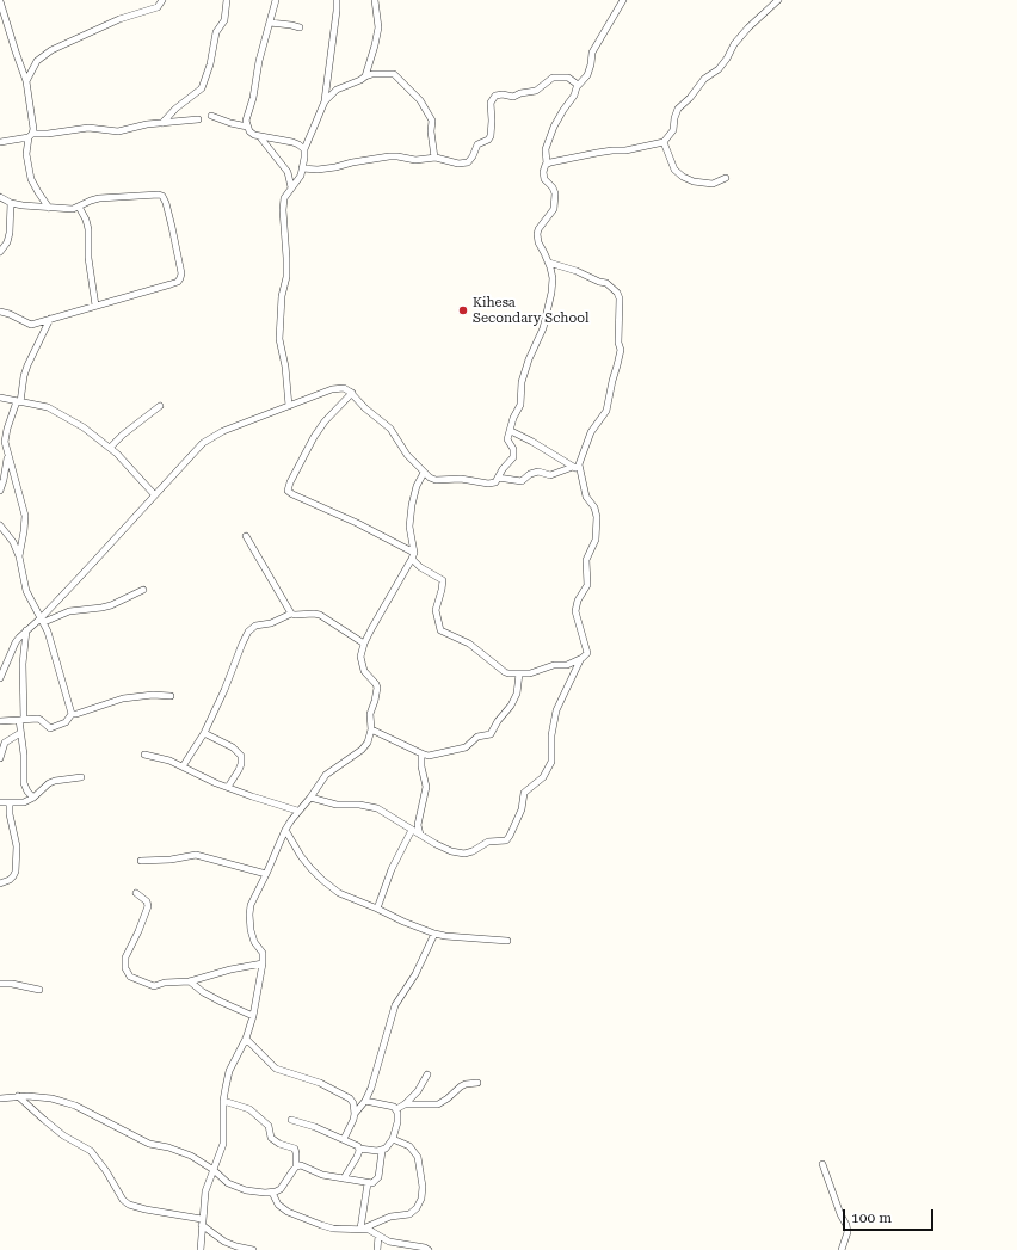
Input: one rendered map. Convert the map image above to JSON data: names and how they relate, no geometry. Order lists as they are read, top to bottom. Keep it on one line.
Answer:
{"places":["Kihesa Secondary School"],"scale_bar":"100 m"}
